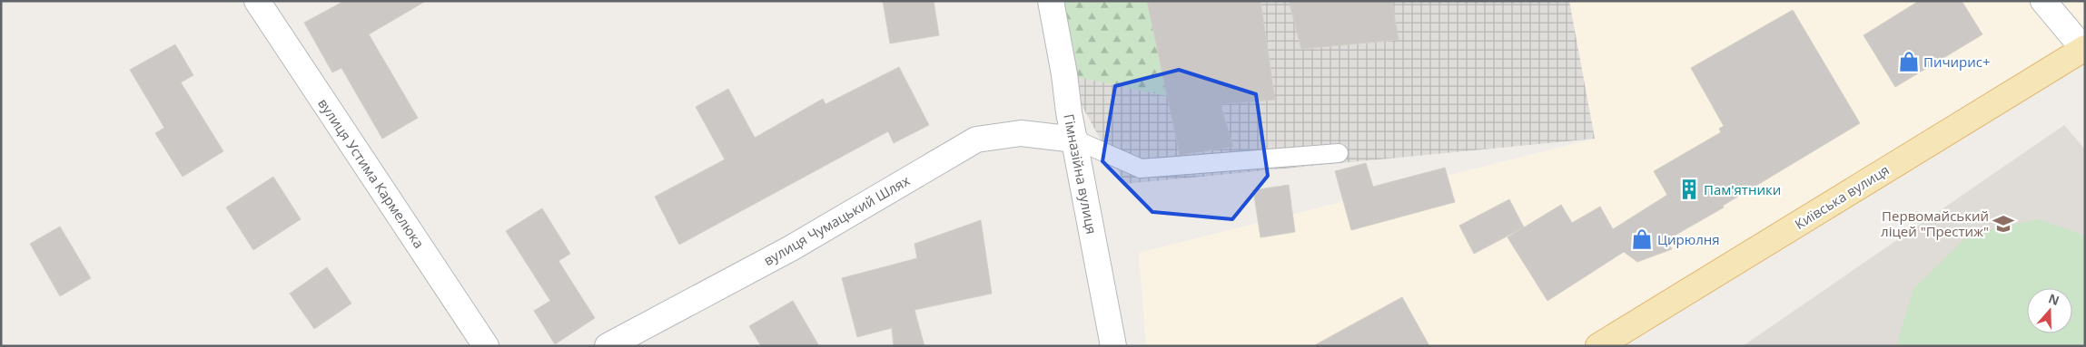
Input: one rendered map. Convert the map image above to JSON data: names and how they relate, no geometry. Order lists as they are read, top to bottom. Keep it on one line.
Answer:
{"streets":{"main road":["Київська вулиця"],"street":["вулиця Устима Кармелюка","Гімназійна вулиця","вулиця Чумацький Шлях"]},"crossings":[["Гімназійна вулиця","вулиця Чумацький Шлях"]],"places":{"shop":["Пичирис+","Цирюлня"],"building":["Пам'ятники"],"school or university":["Первомайський ліцей \"Престиж\""]},"north":"top"}
